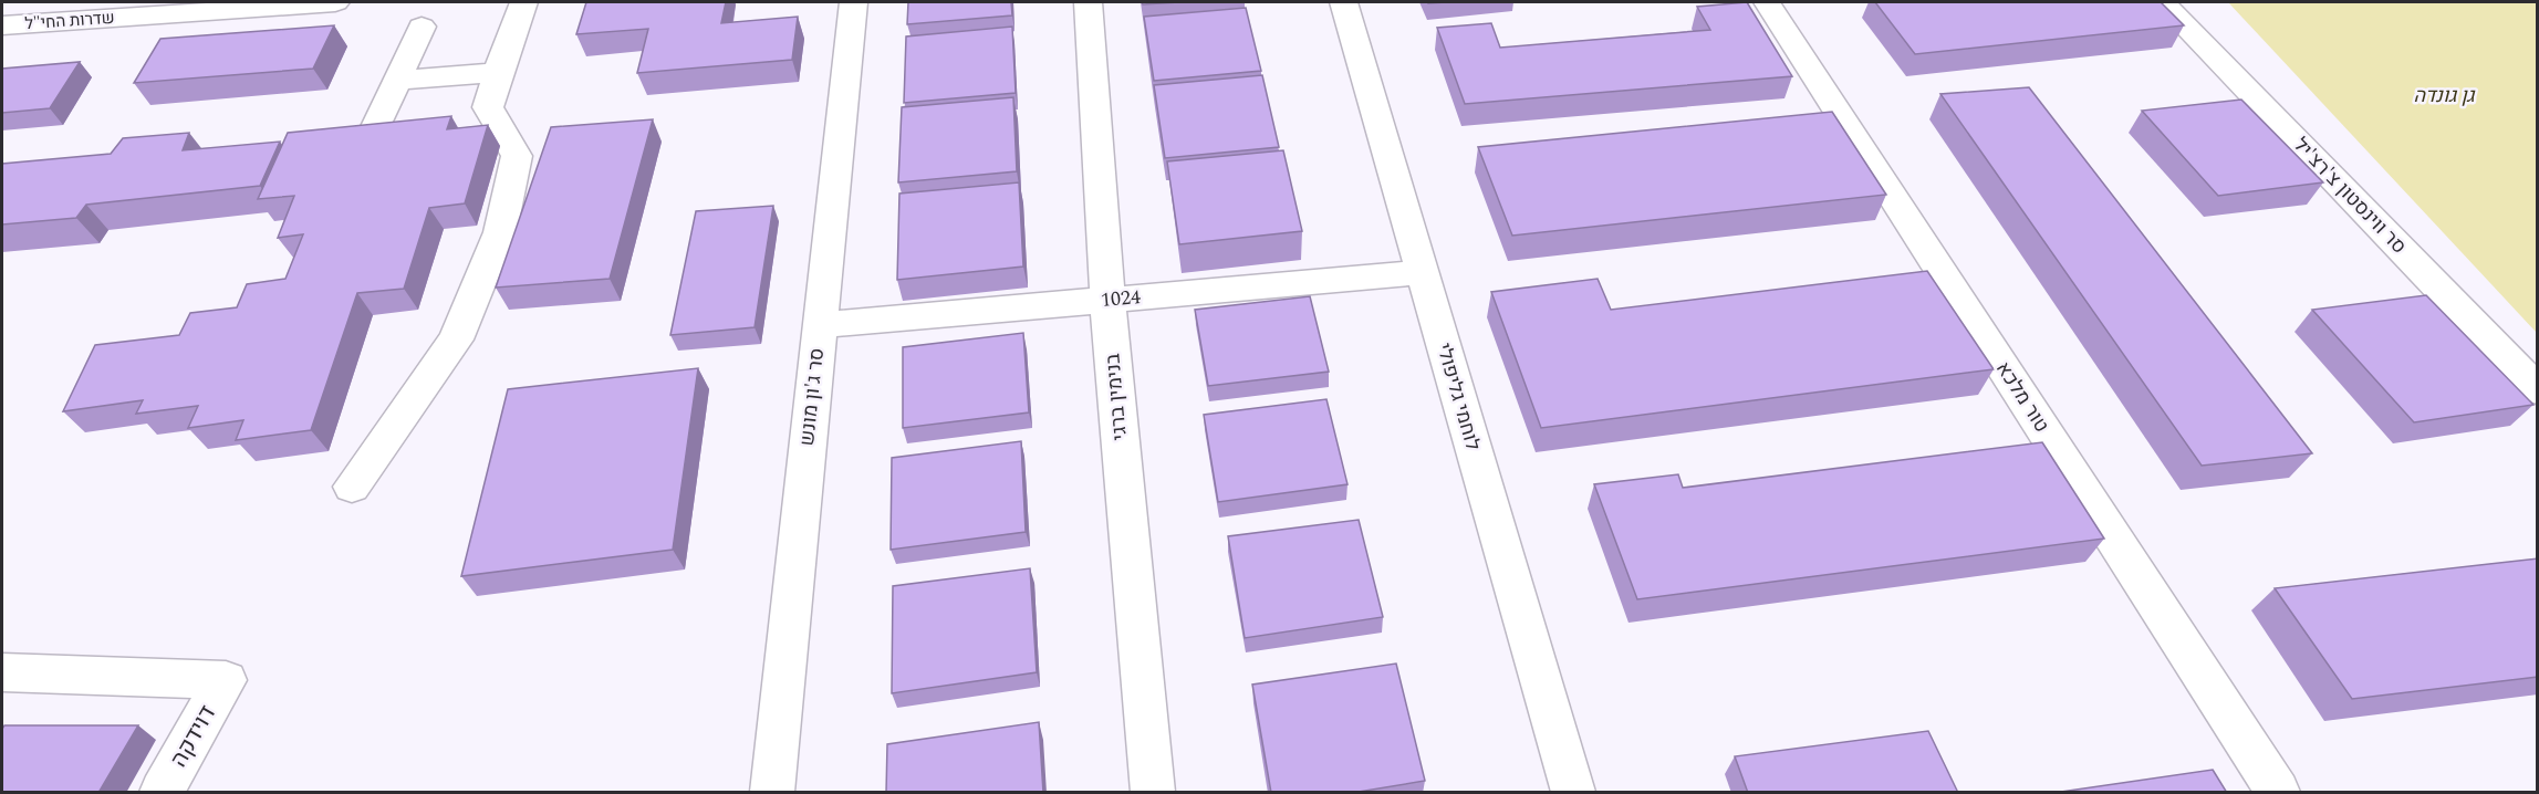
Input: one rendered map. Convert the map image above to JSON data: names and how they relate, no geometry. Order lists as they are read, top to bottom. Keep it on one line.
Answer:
{"streets":{"street":["שדרות החי\"ל","סר ווינסטון צ'רצ'יל","1024","סר ג'ון מונש","בנימין ברגי","לוחמי גליפולי","טור מלכא","דוידקה"]},"crossings":[["1024","סר ג'ון מונש"],["1024","בנימין ברגי"],["1024","לוחמי גליפולי"]],"parks":["גן גונדה"]}
